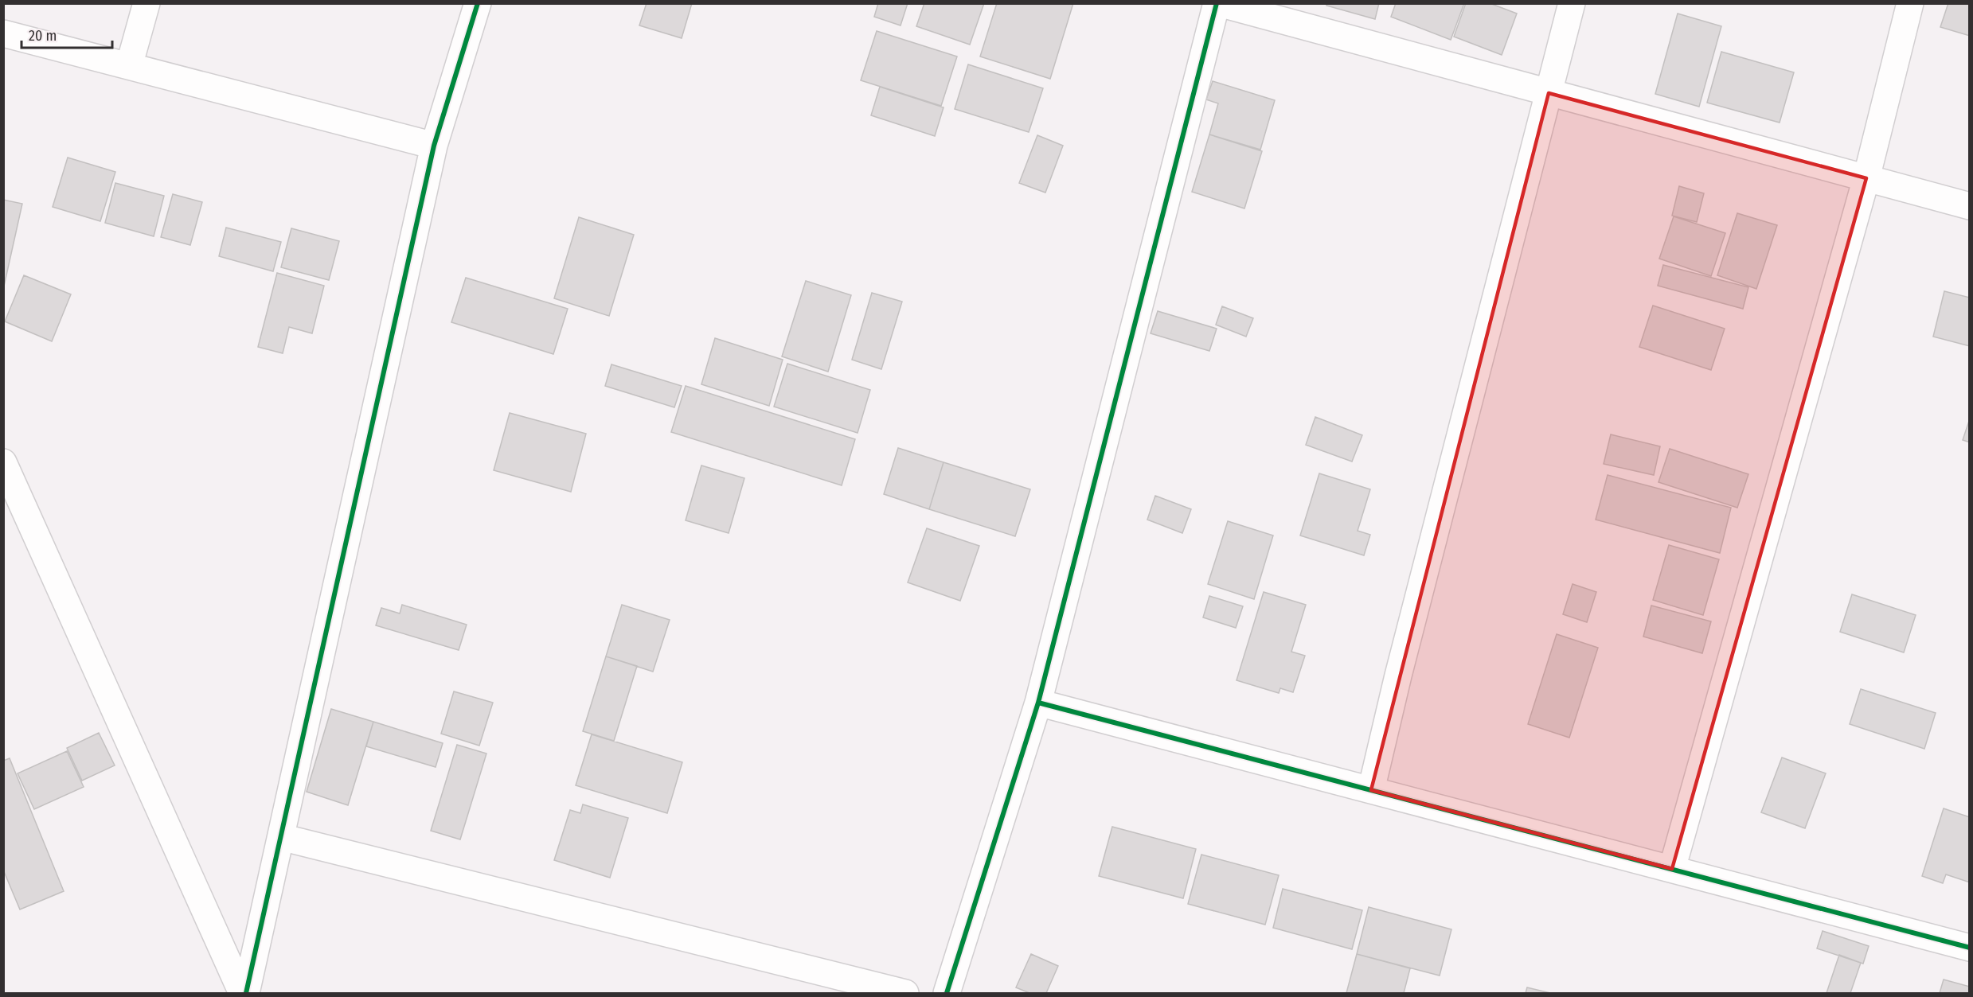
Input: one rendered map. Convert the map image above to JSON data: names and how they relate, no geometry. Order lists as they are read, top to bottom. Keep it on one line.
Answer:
{"scale_bar":"20 m"}
